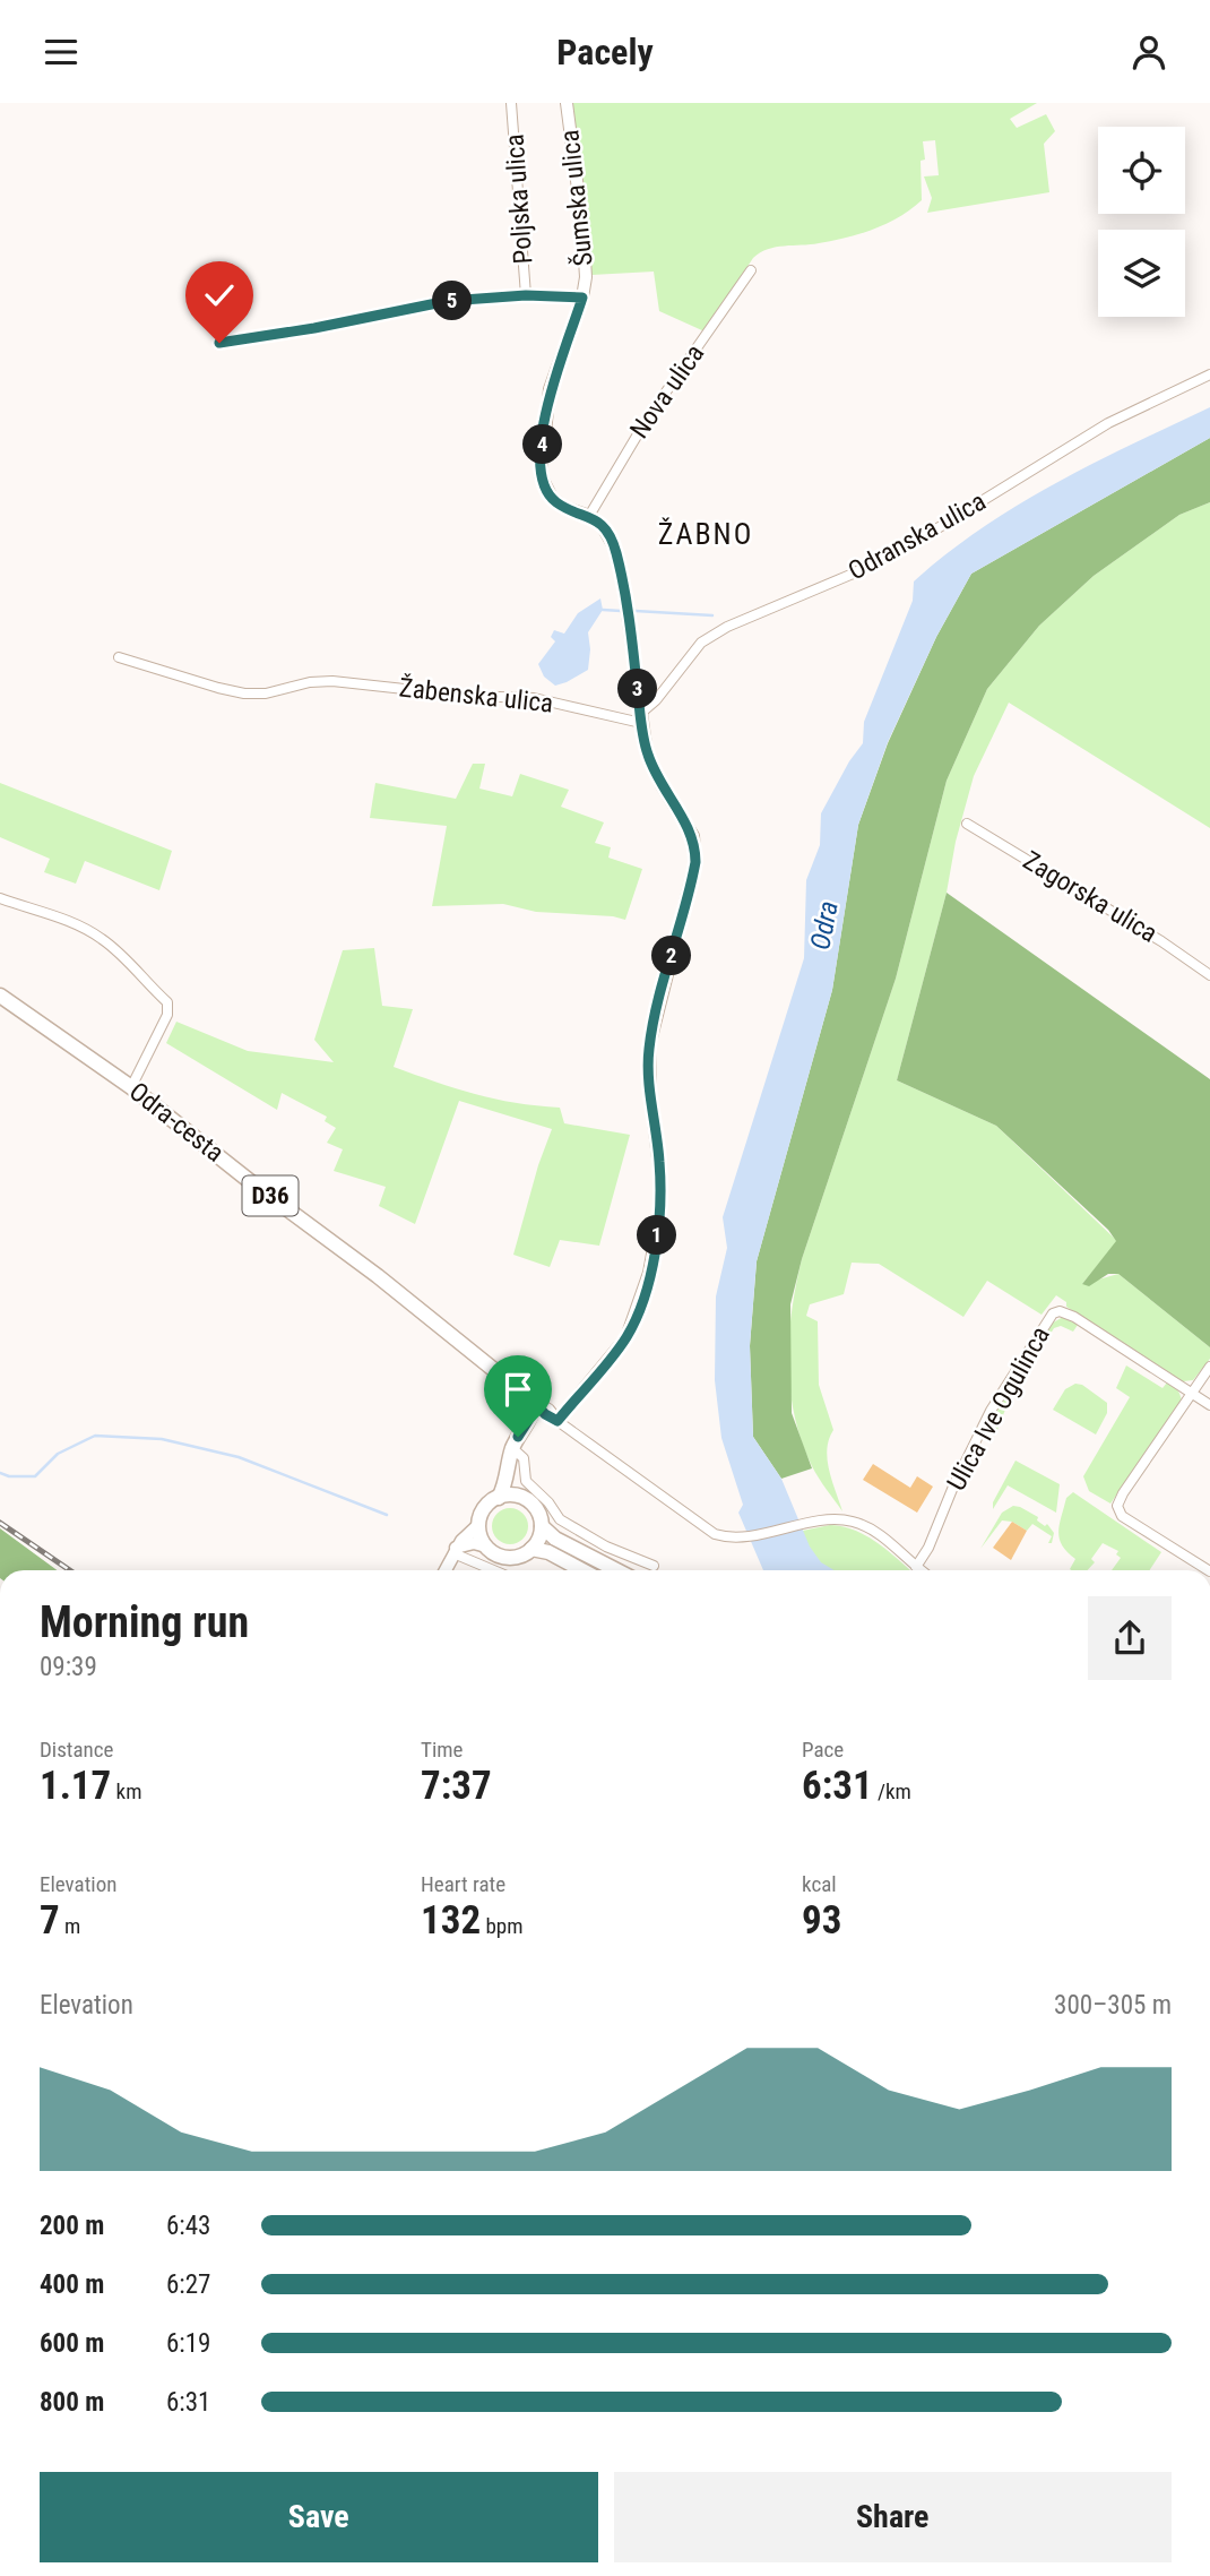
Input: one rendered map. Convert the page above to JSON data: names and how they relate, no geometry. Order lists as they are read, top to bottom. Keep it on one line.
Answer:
{"streets":{"main road":["Odra-cesta","D36"],"street":["Šumska ulica","Poljska ulica","Nova ulica","Odranska ulica","Žabenska ulica","Zagorska ulica","Ulica Ive Ogulinca"]},"crossings":[["Šumska ulica","Poljska ulica"],["Šumska ulica","Nova ulica"],["Šumska ulica","Odranska ulica"],["Šumska ulica","Žabenska ulica"],["Odranska ulica","Žabenska ulica"],["Odra-cesta","Ulica Ive Ogulinca"]],"districts":["ŽABNO"],"water":["Odra"],"page":{"header":"Pacely","pins":["5","4","3","2","1"],"heading":["Morning run","09:39"],"stats":[["Distance","1.17 km"],["Time","7:37"],["Pace","6:31 /km"],["Elevation","7 m"],["Heart rate","132 bpm"],["kcal","93"]],"chart":["Elevation","300–305 m"],"list":[{"name":"200 m","note":"6:43"},{"name":"400 m","note":"6:27"},{"name":"600 m","note":"6:19"},{"name":"800 m","note":"6:31"}],"buttons":["Save","Share"]}}
